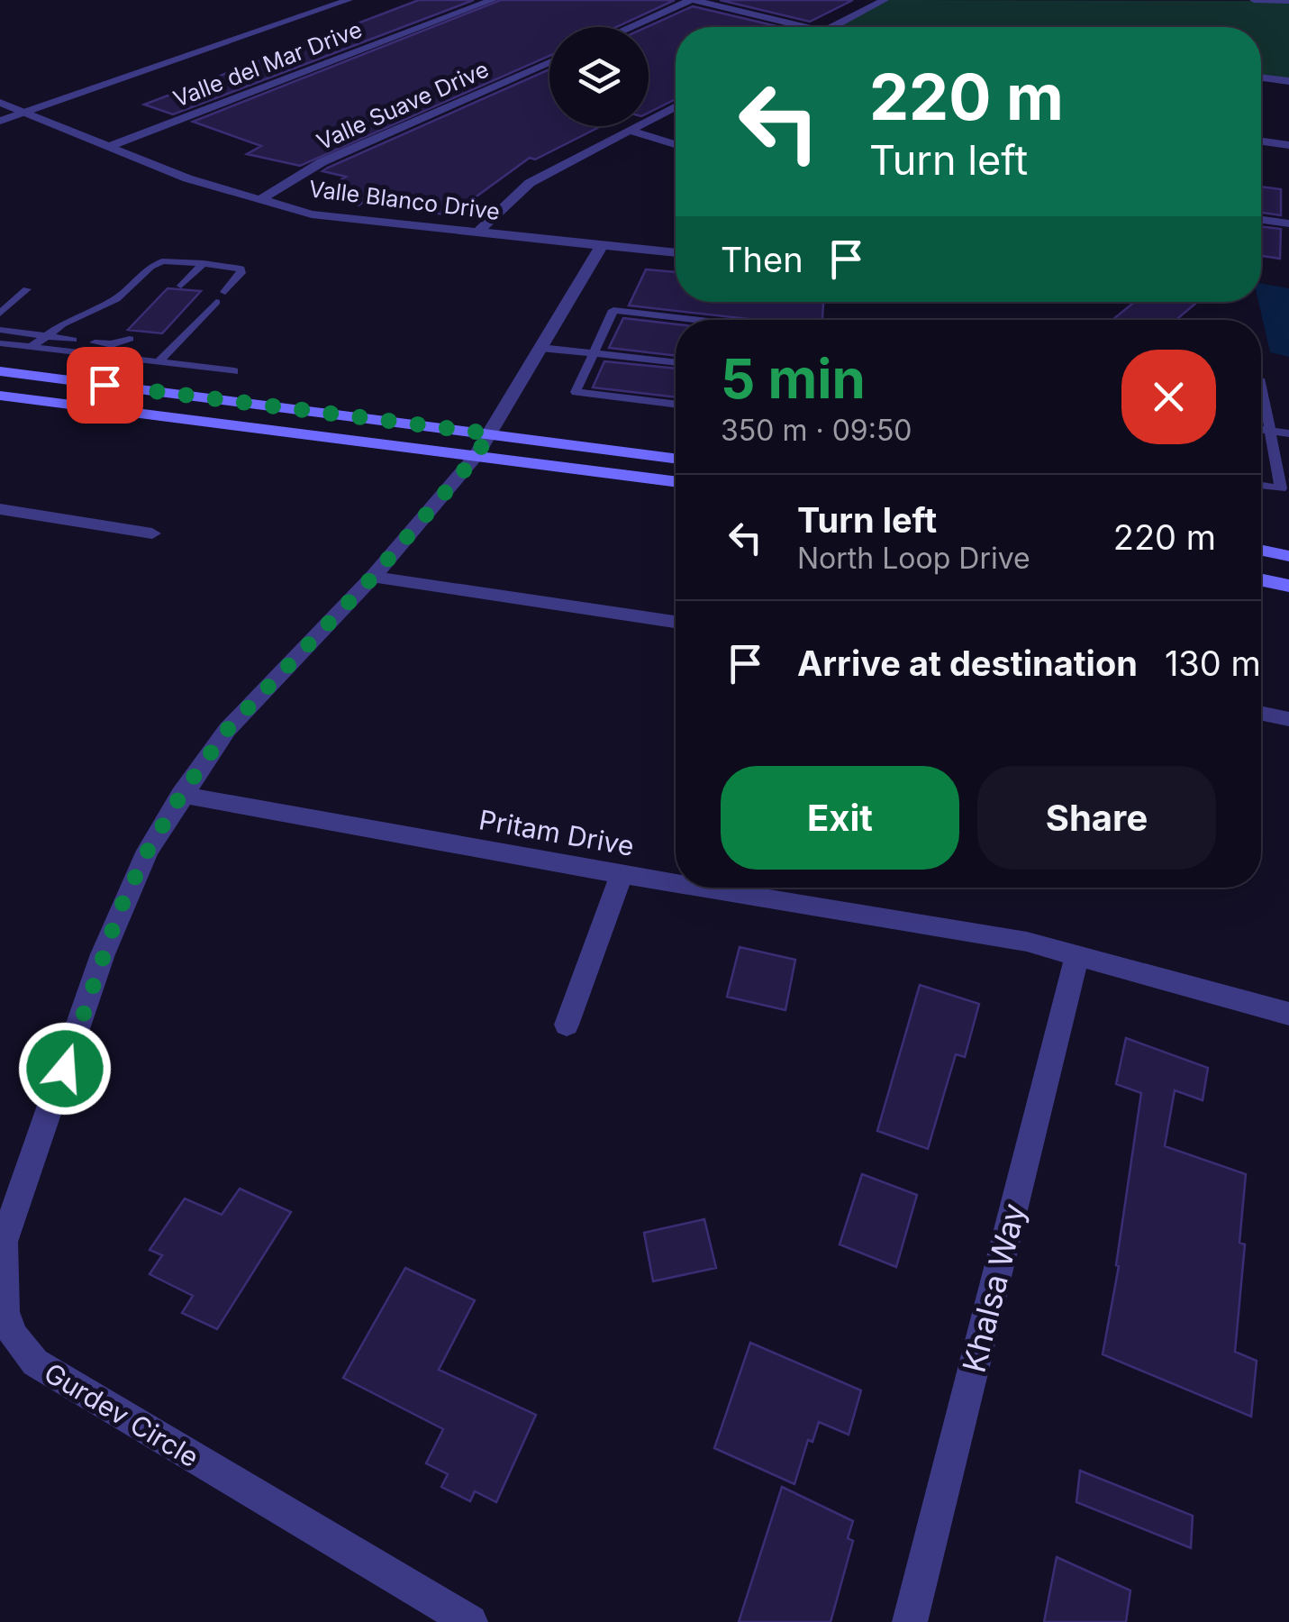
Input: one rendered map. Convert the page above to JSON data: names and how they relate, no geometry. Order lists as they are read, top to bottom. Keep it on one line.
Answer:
{"streets":{"street":["Valle del Mar Drive","Valle Suave Drive","Valle Blanco Drive","Pritam Drive","Khalsa Way","Gurdev Circle"]},"crossings":[["Valle del Mar Drive","Valle Blanco Drive"],["Valle Suave Drive","Valle Blanco Drive"],["Valle Blanco Drive","Gurdev Circle"],["Pritam Drive","Khalsa Way"],["Pritam Drive","Gurdev Circle"]],"page":{"turn":["220 m","Turn left"],"then":"Then","heading":["5 min","350 m · 09:50"],"list":[{"name":"Turn left","note":"North Loop Drive","value":"220 m"},{"name":"Arrive at destination","value":"130 m"}],"buttons":["Exit","Share"]}}
